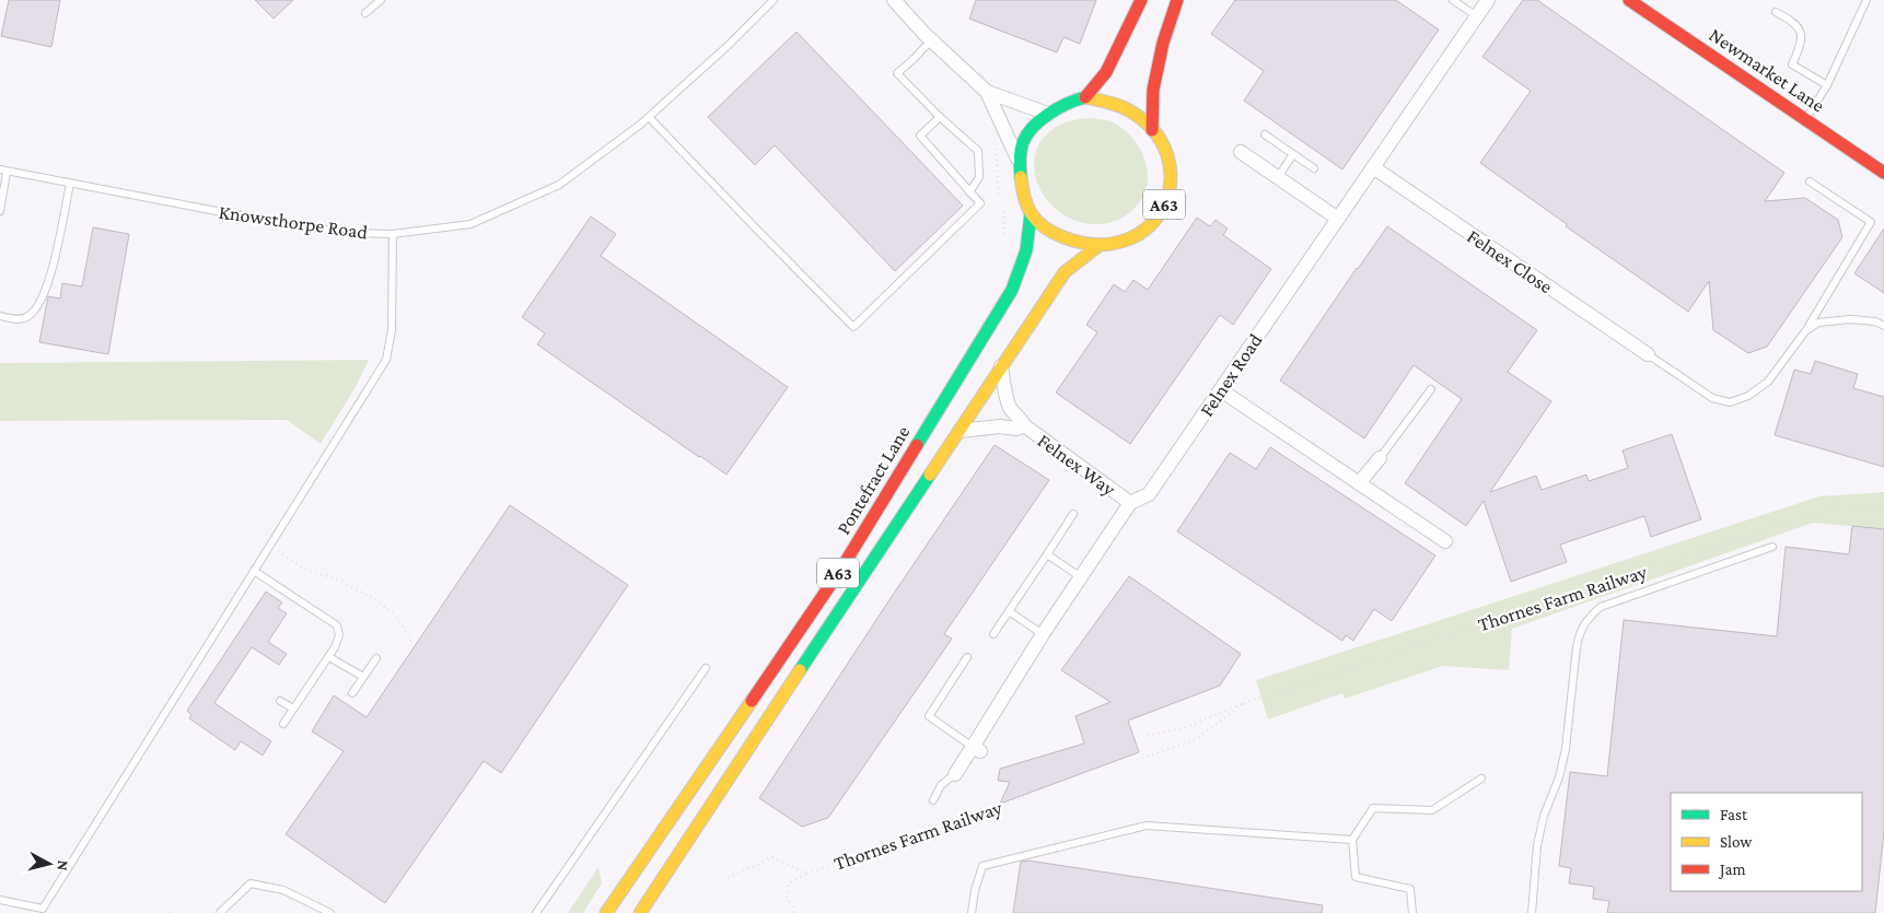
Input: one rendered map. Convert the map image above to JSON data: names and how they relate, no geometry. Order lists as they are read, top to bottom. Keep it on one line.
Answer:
{"streets":{"main road":["Newmarket Lane","A63","Pontefract Lane"],"street":["Felnex Close","Felnex Road","Felnex Way"],"lane":["Knowsthorpe Road"],"path":["Thornes Farm Railway"]},"crossings":[["A63","Felnex Way"],["A63","Pontefract Lane"],["Felnex Close","Felnex Road"],["Felnex Road","Felnex Way"]],"legend":["Fast","Slow","Jam"],"north":"right"}
